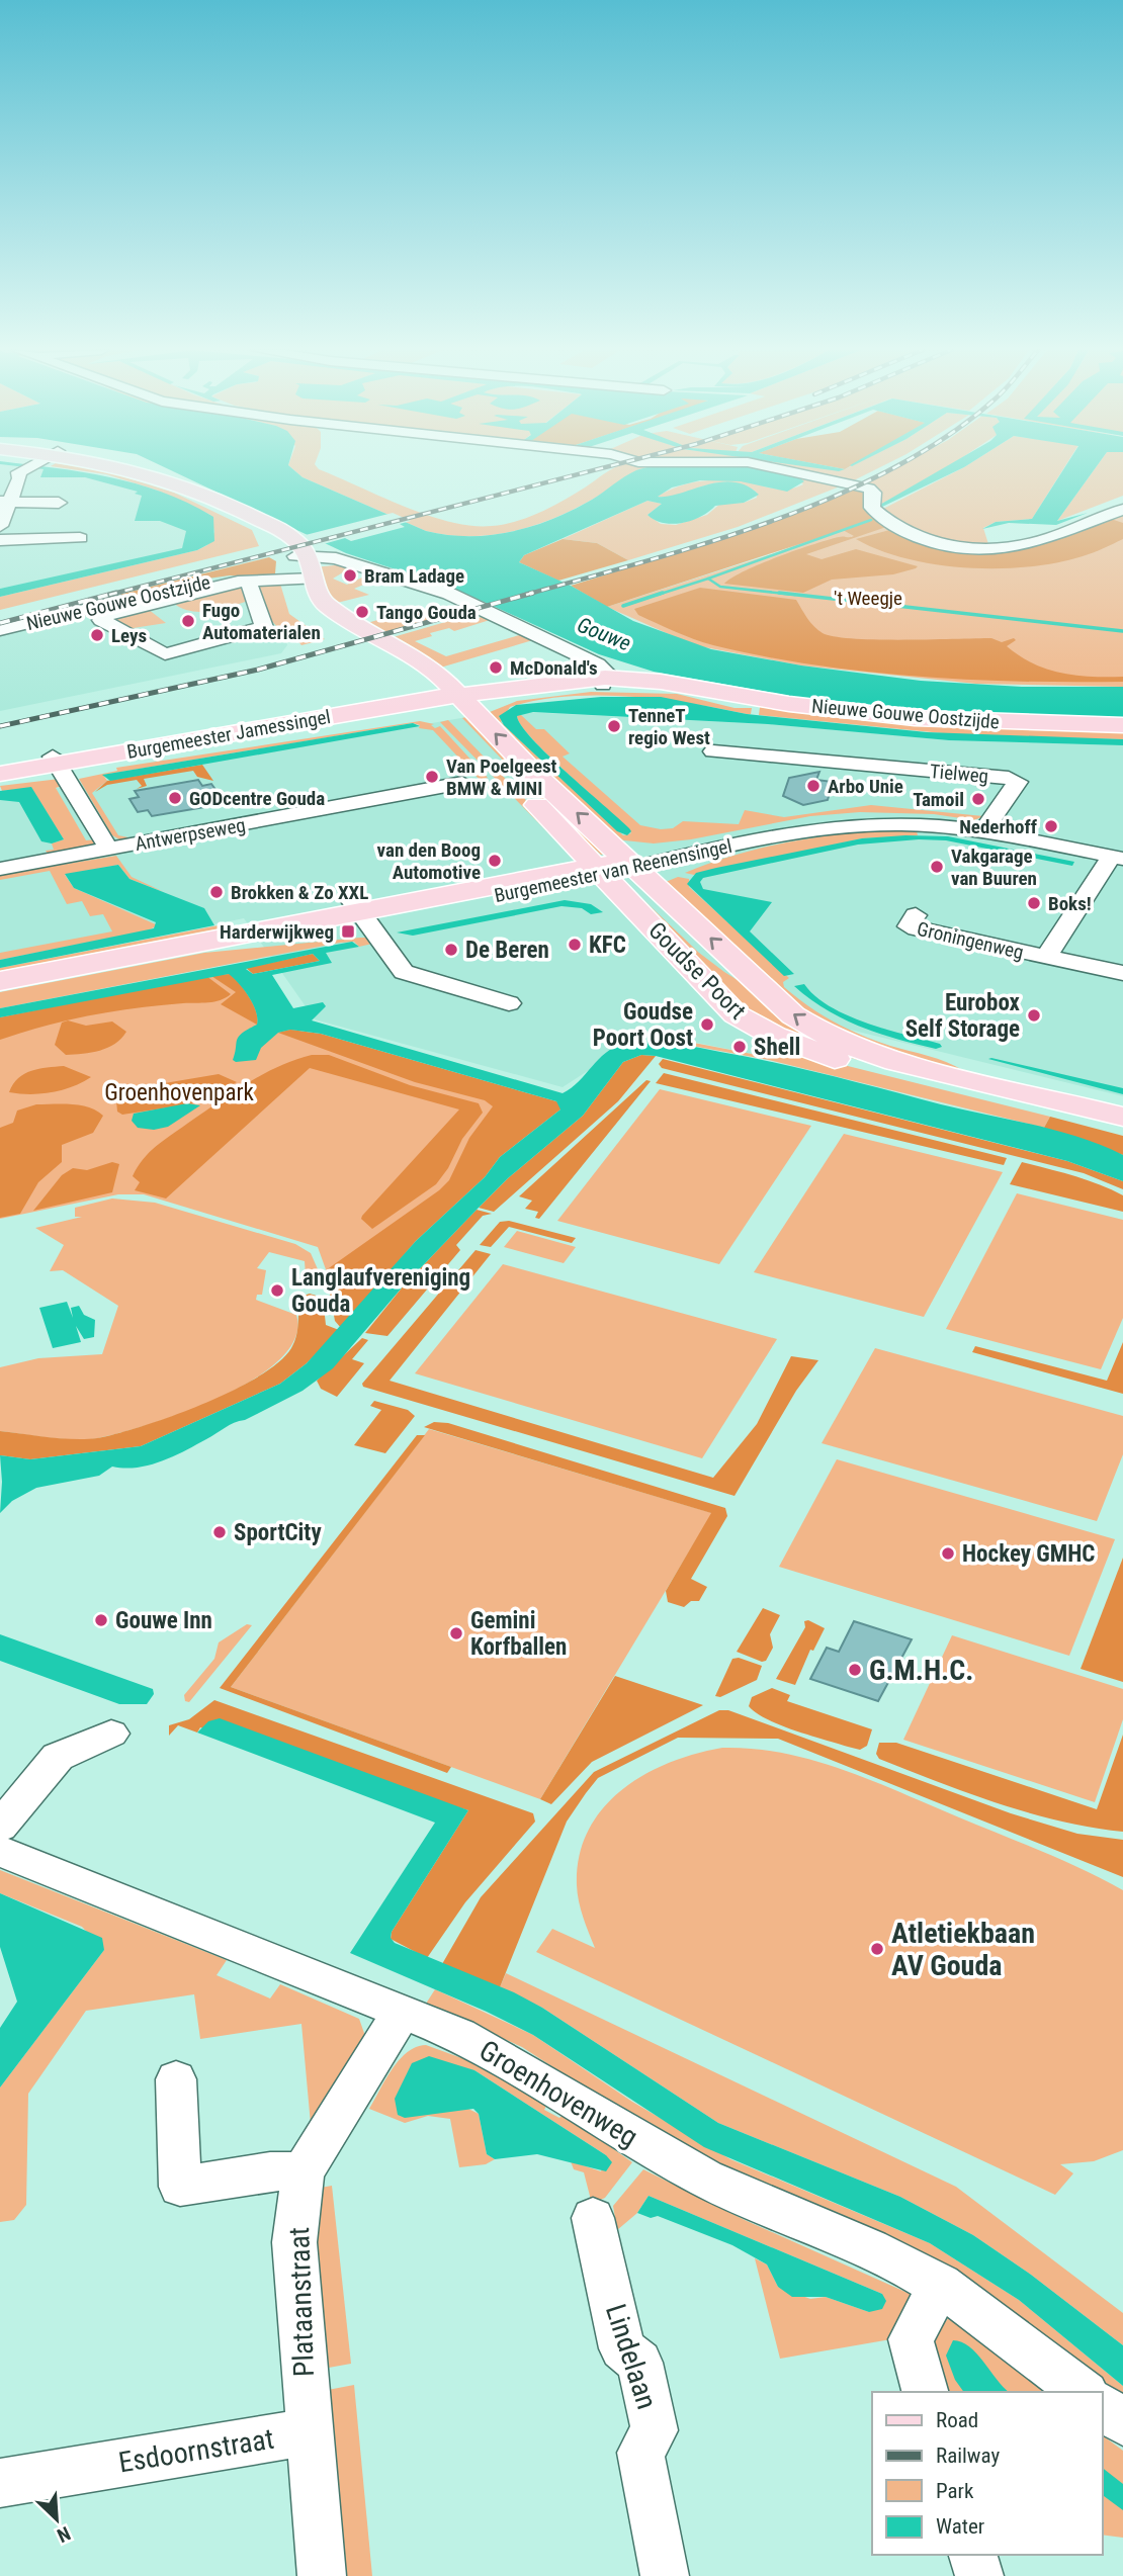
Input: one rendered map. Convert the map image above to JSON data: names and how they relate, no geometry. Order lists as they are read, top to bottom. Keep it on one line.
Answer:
{"streets":{"main road":["Nieuwe Gouwe Oostzijde","Burgemeester Jamessingel","Burgemeester van Reenensingel","Goudse Poort"],"street":["Tielweg","Antwerpseweg","Groningenweg","Groenhovenweg","Plataanstraat","Lindelaan","Esdoornstraat"]},"crossings":[["Nieuwe Gouwe Oostzijde","Burgemeester Jamessingel"],["Nieuwe Gouwe Oostzijde","Goudse Poort"],["Burgemeester Jamessingel","Goudse Poort"],["Tielweg","Burgemeester van Reenensingel"],["Burgemeester van Reenensingel","Groningenweg"],["Burgemeester van Reenensingel","Goudse Poort"],["Groenhovenweg","Plataanstraat"],["Plataanstraat","Esdoornstraat"]],"water":["Gouwe"],"parks":["'t Weegje","Groenhovenpark"],"places":{"other":["Bram Ladage","Tango Gouda","Fugo Automaterialen","Leys","McDonald's","TenneT regio West","Van Poelgeest BMW & MINI","Arbo Unie","GODcentre Gouda","Tamoil","Nederhoff","van den Boog Automotive","Vakgarage van Buuren","Brokken & Zo XXL","Boks!","KFC","De Beren","Eurobox Self Storage","Goudse Poort Oost","Shell","Langlaufvereniging Gouda","SportCity","Hockey GMHC","Gouwe Inn","Gemini Korfballen","G.M.H.C.","Atletiekbaan AV Gouda"],"transit":["Harderwijkweg"]},"legend":["Road","Railway","Park","Water"],"north":"bottom right"}
